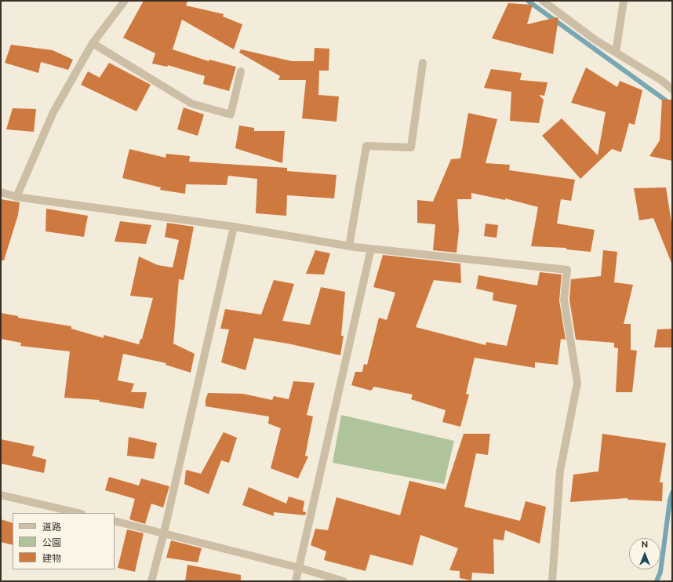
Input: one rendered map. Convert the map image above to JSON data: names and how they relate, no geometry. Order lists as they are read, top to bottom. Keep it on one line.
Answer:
{"legend":["道路","公園","建物"],"north":"top"}
